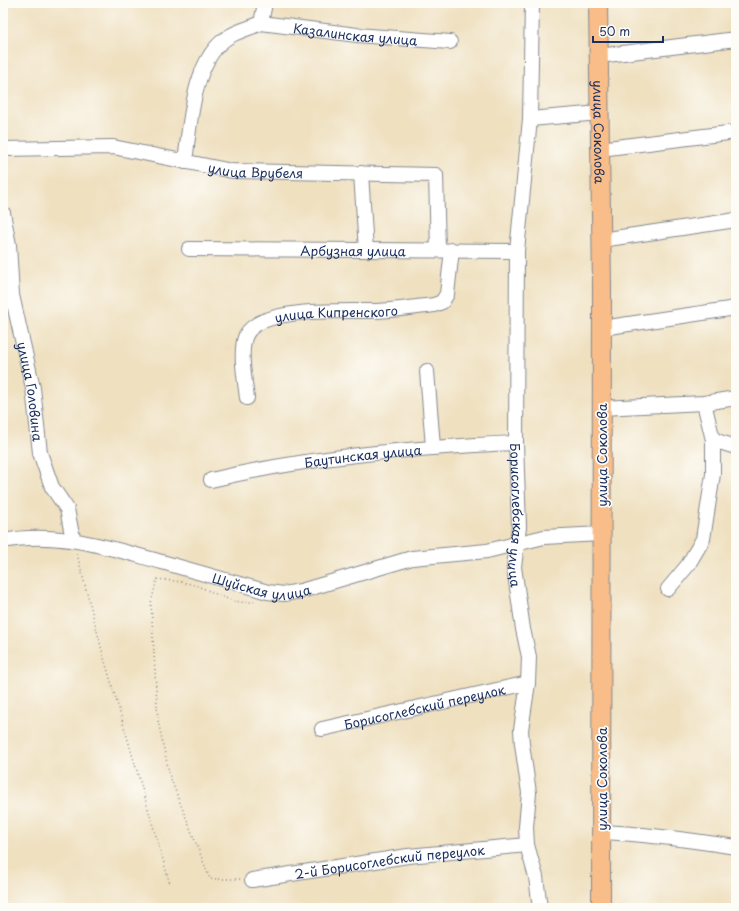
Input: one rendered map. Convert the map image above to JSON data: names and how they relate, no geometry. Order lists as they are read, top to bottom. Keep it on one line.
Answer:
{"streets":{"main road":["улица Соколова"],"street":["Казалинская улица","улица Врубеля","Арбузная улица","улица Кипренского","улица Головина","Баутинская улица","Борисоглебская улица","Шуйская улица","Борисоглебский переулок","2-й Борисоглебский переулок"]},"crossings":[["улица Соколова","Шуйская улица"],["улица Врубеля","Арбузная улица"],["улица Врубеля","улица Кипренского"],["Арбузная улица","улица Кипренского"],["Арбузная улица","Борисоглебская улица"],["улица Головина","Шуйская улица"],["Баутинская улица","Борисоглебская улица"],["Борисоглебская улица","Шуйская улица"],["Борисоглебская улица","Борисоглебский переулок"],["Борисоглебская улица","2-й Борисоглебский переулок"]],"scale_bar":"50 m"}
